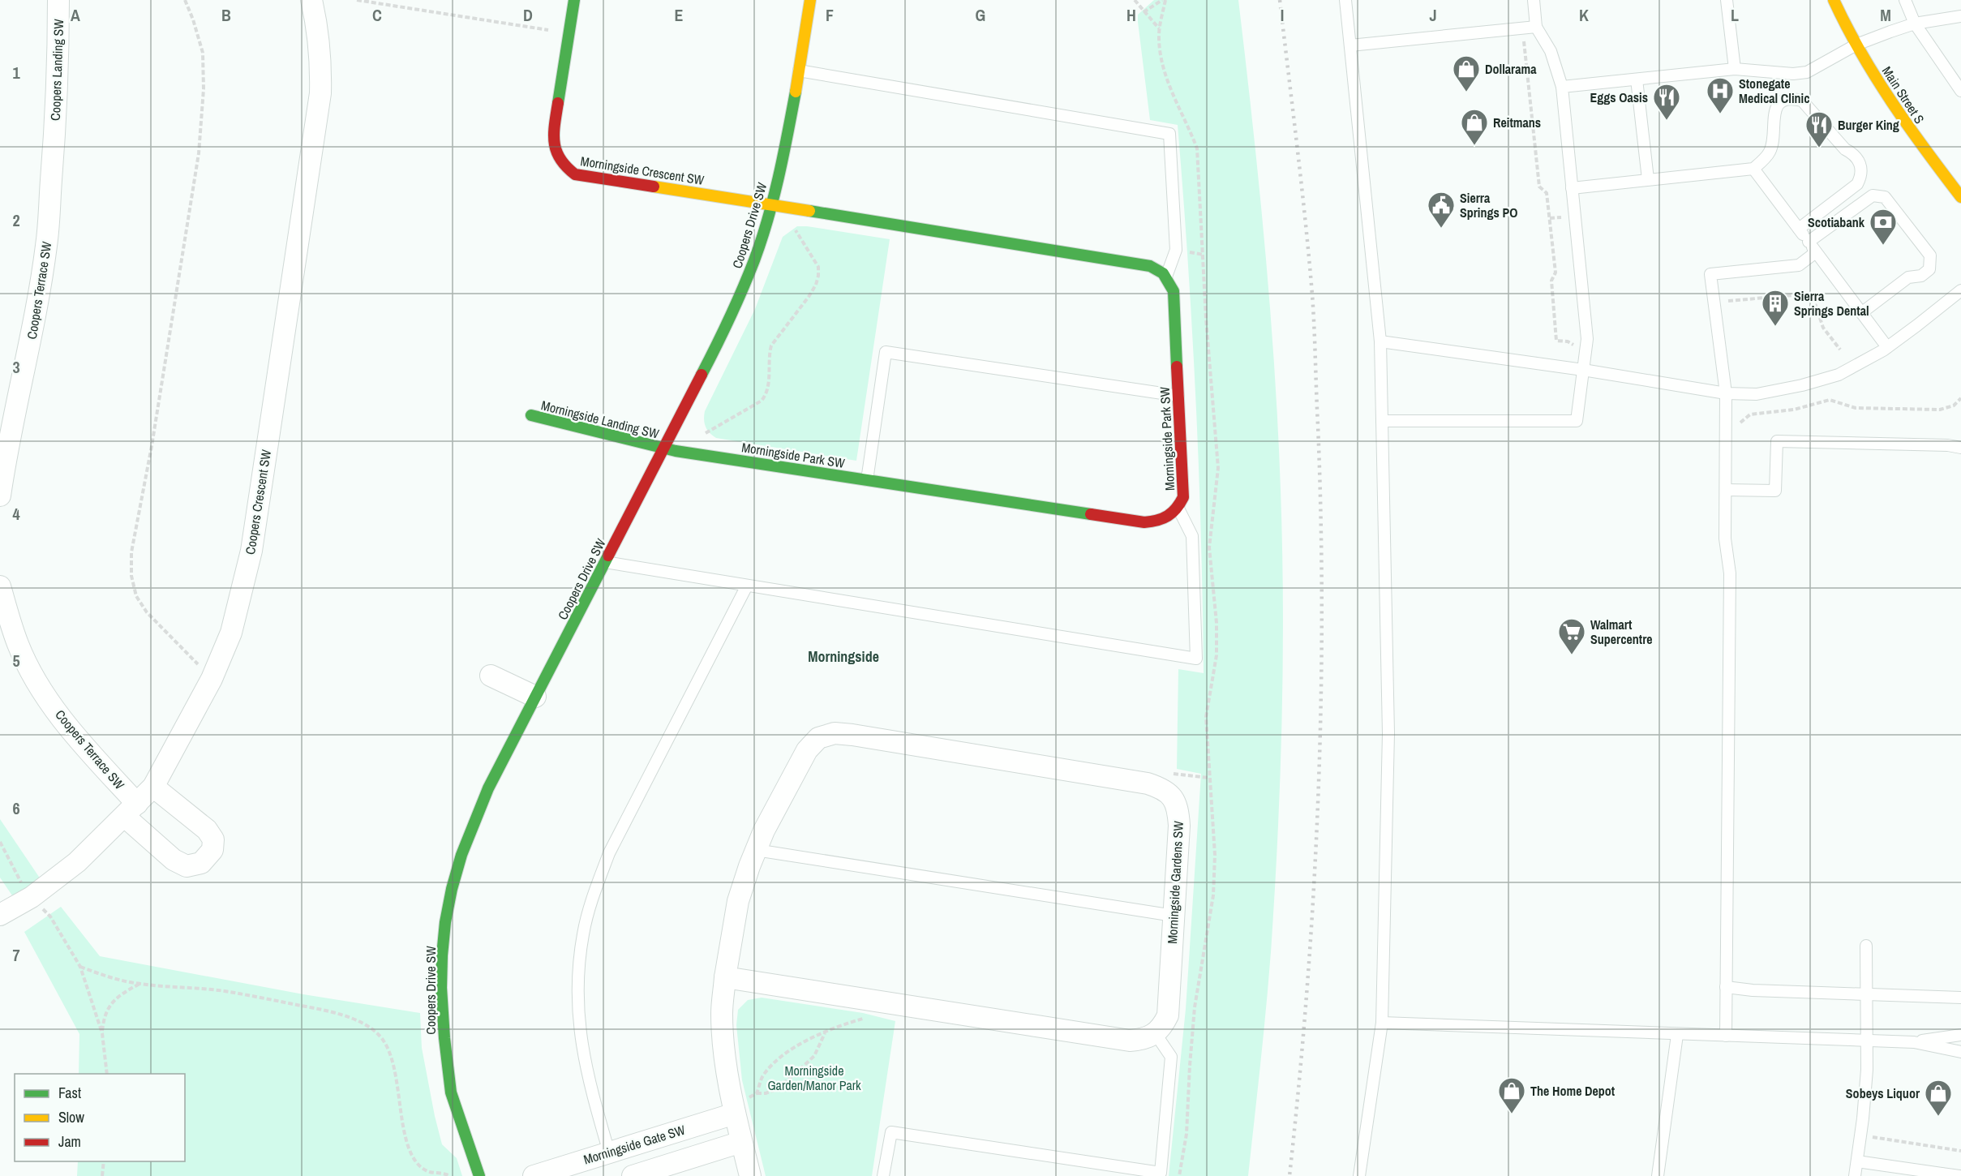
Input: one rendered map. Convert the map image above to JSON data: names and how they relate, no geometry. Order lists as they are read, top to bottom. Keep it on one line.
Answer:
{"streets":{"street":["Coopers Landing SW","Main Street S","Morningside Crescent SW","Coopers Drive SW","Coopers Terrace SW","Morningside Landing SW","Morningside Park SW","Coopers Crescent SW","Morningside Gardens SW","Morningside Gate SW"]},"crossings":[["Coopers Landing SW","Coopers Terrace SW"],["Morningside Crescent SW","Coopers Drive SW"],["Coopers Drive SW","Morningside Landing SW"],["Coopers Drive SW","Morningside Park SW"],["Coopers Terrace SW","Coopers Crescent SW"],["Morningside Landing SW","Morningside Park SW"]],"districts":["Morningside"],"parks":["Morningside Garden/Manor Park"],"places":{"shop":["Dollarama","Reitmans","The Home Depot","Sobeys Liquor"],"hospital":["Stonegate Medical Clinic"],"restaurant":["Eggs Oasis","Burger King"],"public building":["Sierra Springs PO"],"bank":["Scotiabank"],"building":["Sierra Springs Dental"],"supermarket":["Walmart Supercentre"]},"legend":["Fast","Slow","Jam"],"grid":{"columns":["A","B","C","D","E","F","G","H","I","J","K","L","M"],"rows":["1","2","3","4","5","6","7"]}}
